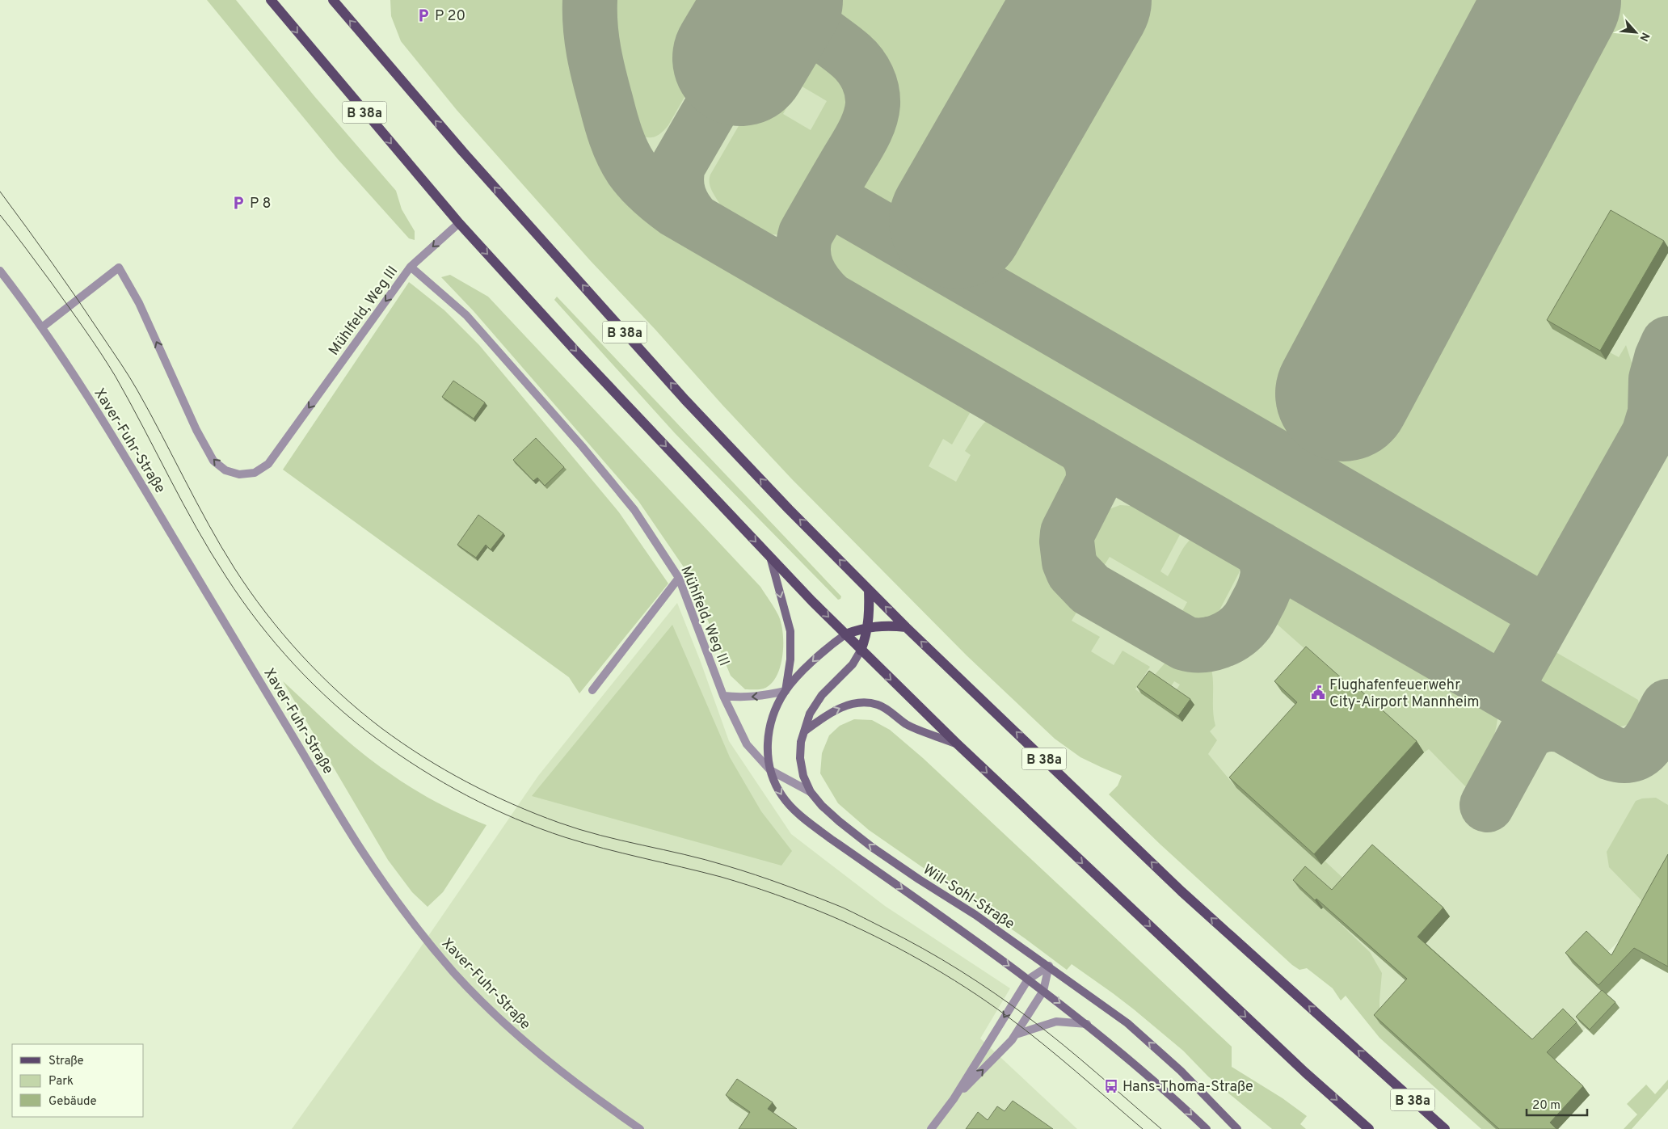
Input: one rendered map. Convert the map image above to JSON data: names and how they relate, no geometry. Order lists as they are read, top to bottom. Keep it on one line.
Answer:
{"streets":{"main road":["B 38a","Will-Sohl-Straße"],"street":["Mühlfeld, Weg III","Xaver-Fuhr-Straße"]},"crossings":[["B 38a","Will-Sohl-Straße"],["Mühlfeld, Weg III","Xaver-Fuhr-Straße"],["Mühlfeld, Weg III","Will-Sohl-Straße"]],"places":{"parking":["P 20","P 8"],"public building":["Flughafenfeuerwehr City-Airport Mannheim"],"bus stop":["Hans-Thoma-Straße"]},"legend":["Straße","Park","Gebäude"],"scale_bar":"20 m","north":"bottom right"}
